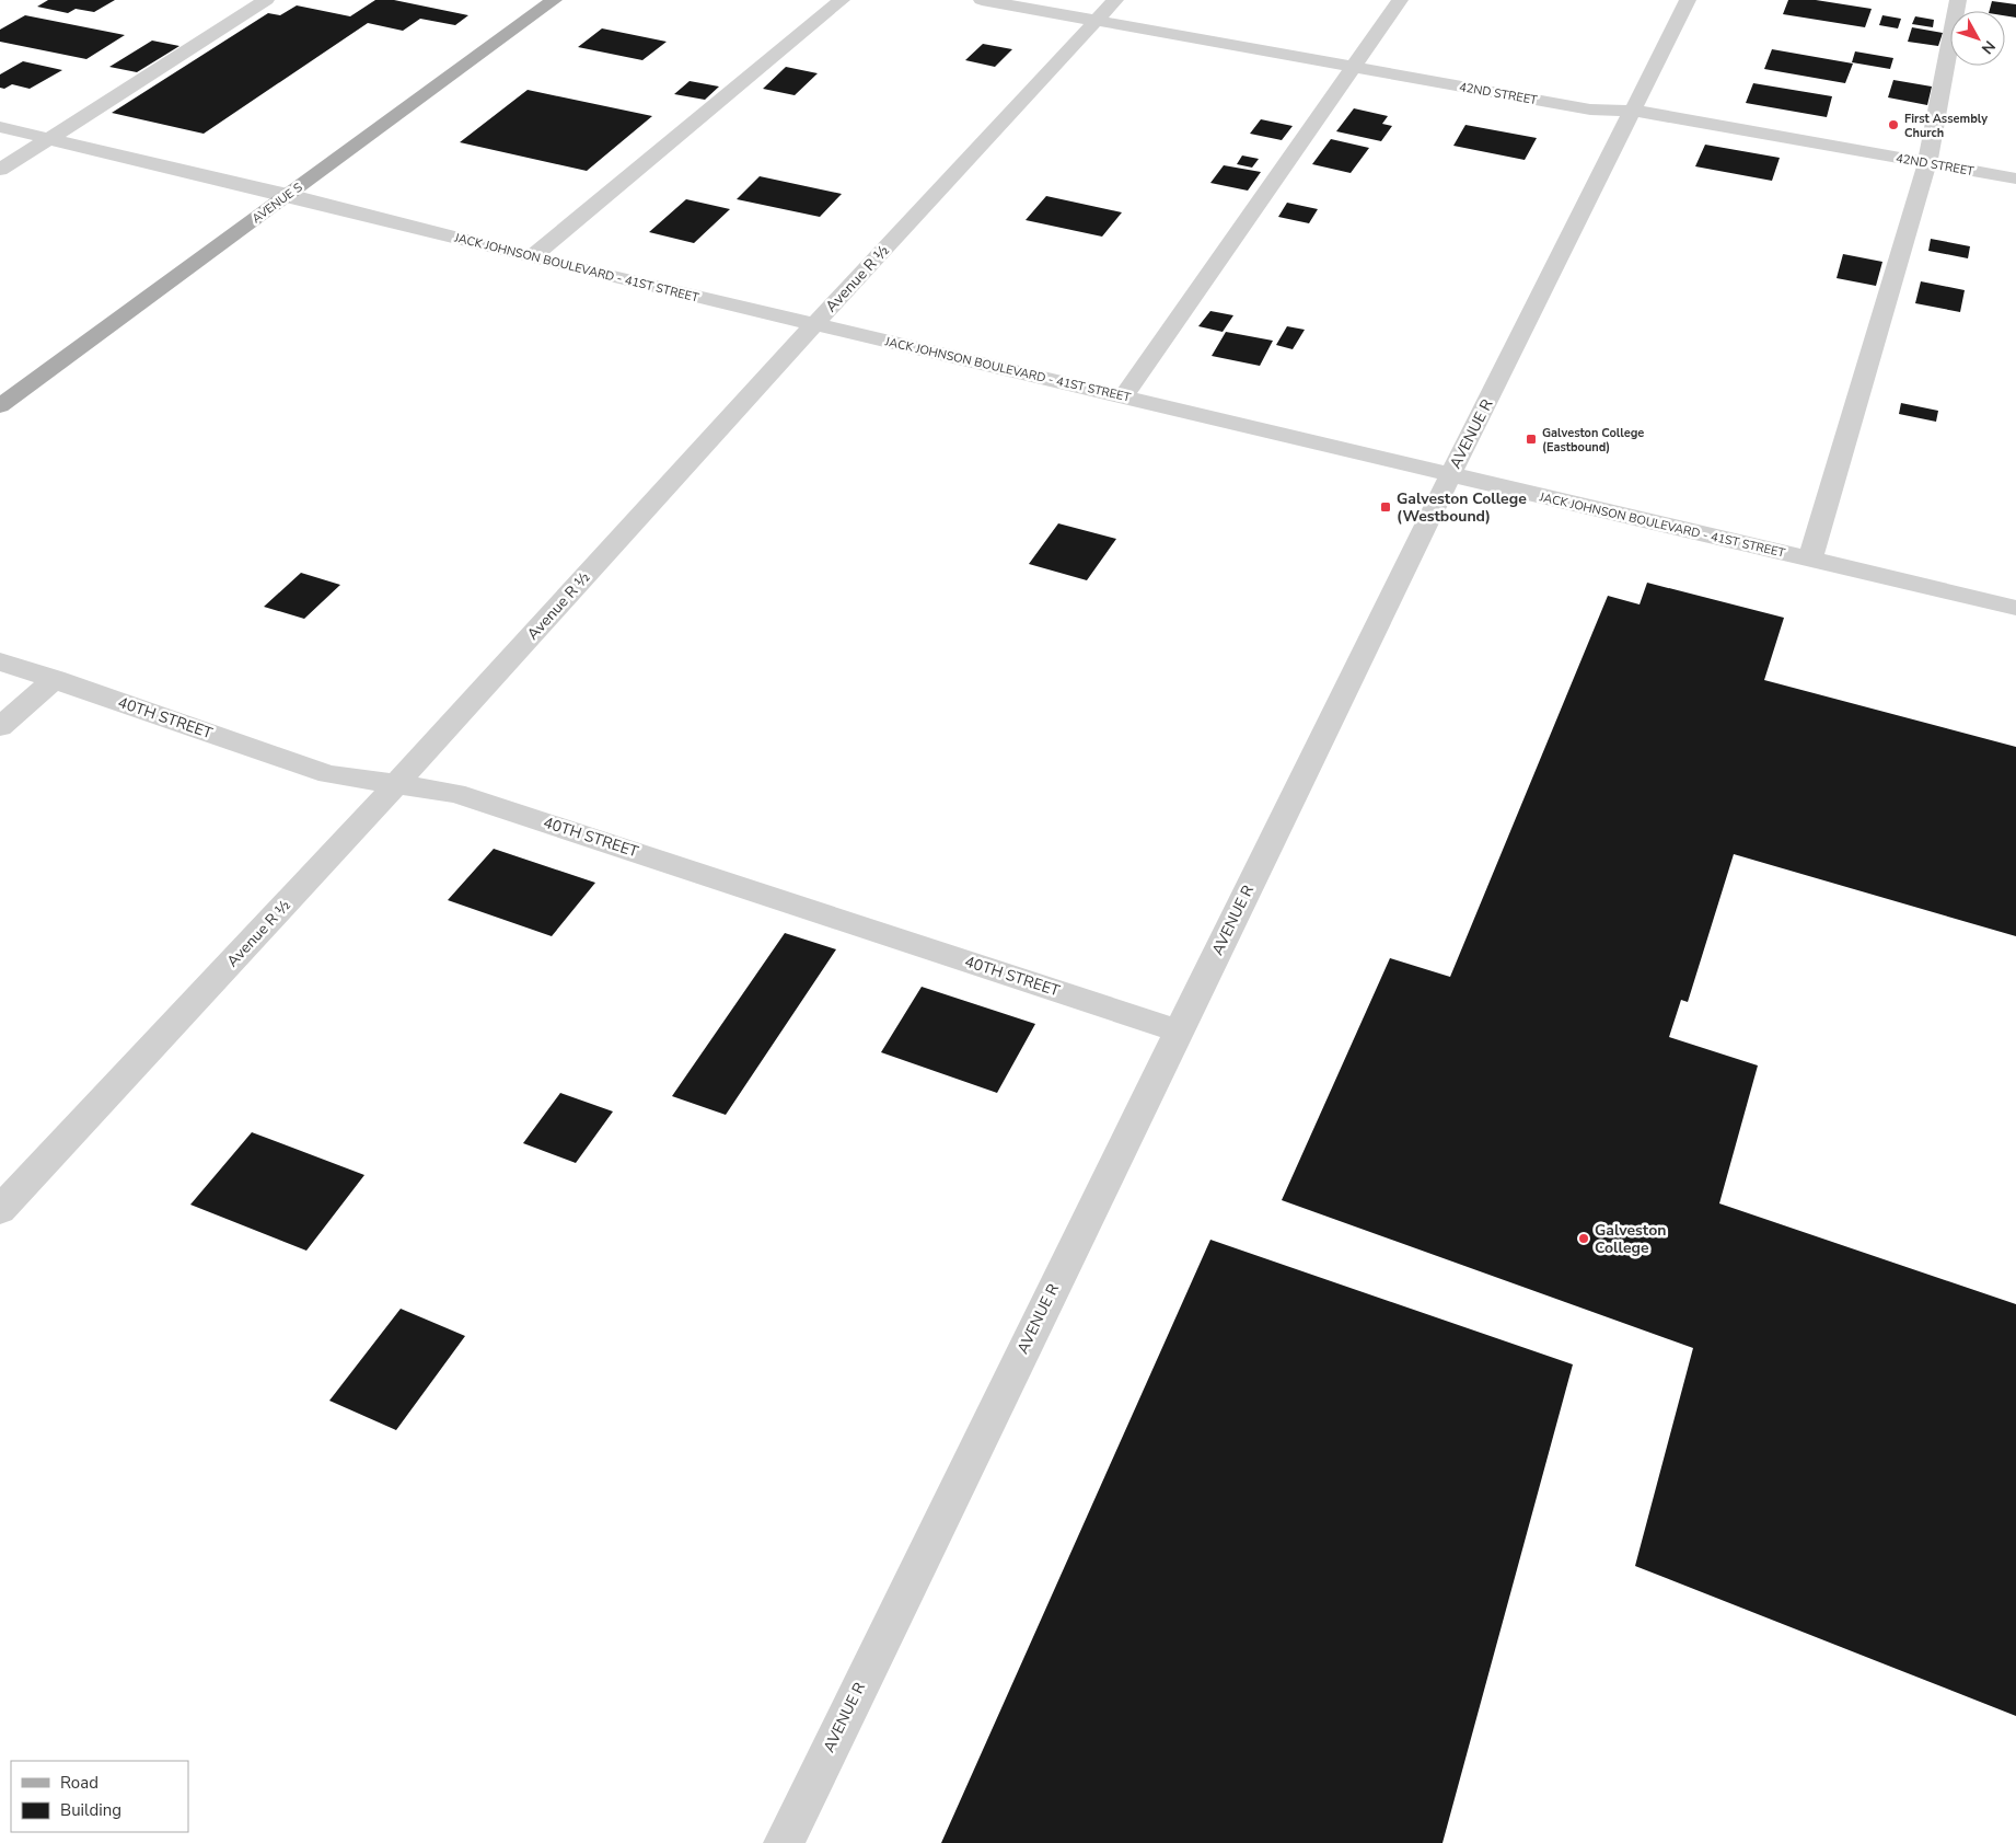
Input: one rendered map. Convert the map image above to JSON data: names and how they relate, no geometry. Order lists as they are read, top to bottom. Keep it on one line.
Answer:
{"streets":{"main road":["AVENUE S"],"street":["42ND STREET","JACK JOHNSON BOULEVARD - 41ST STREET","Avenue R ½","AVENUE R","40TH STREET"]},"crossings":[["42ND STREET","Avenue R ½"],["42ND STREET","AVENUE R"],["AVENUE S","JACK JOHNSON BOULEVARD - 41ST STREET"],["JACK JOHNSON BOULEVARD - 41ST STREET","Avenue R ½"],["JACK JOHNSON BOULEVARD - 41ST STREET","AVENUE R"],["Avenue R ½","40TH STREET"],["AVENUE R","40TH STREET"]],"places":{"other":["First Assembly Church","Galveston College"],"transit":["Galveston College (Eastbound)","Galveston College (Westbound)"]},"legend":["Road","Building"],"north":"bottom right"}
